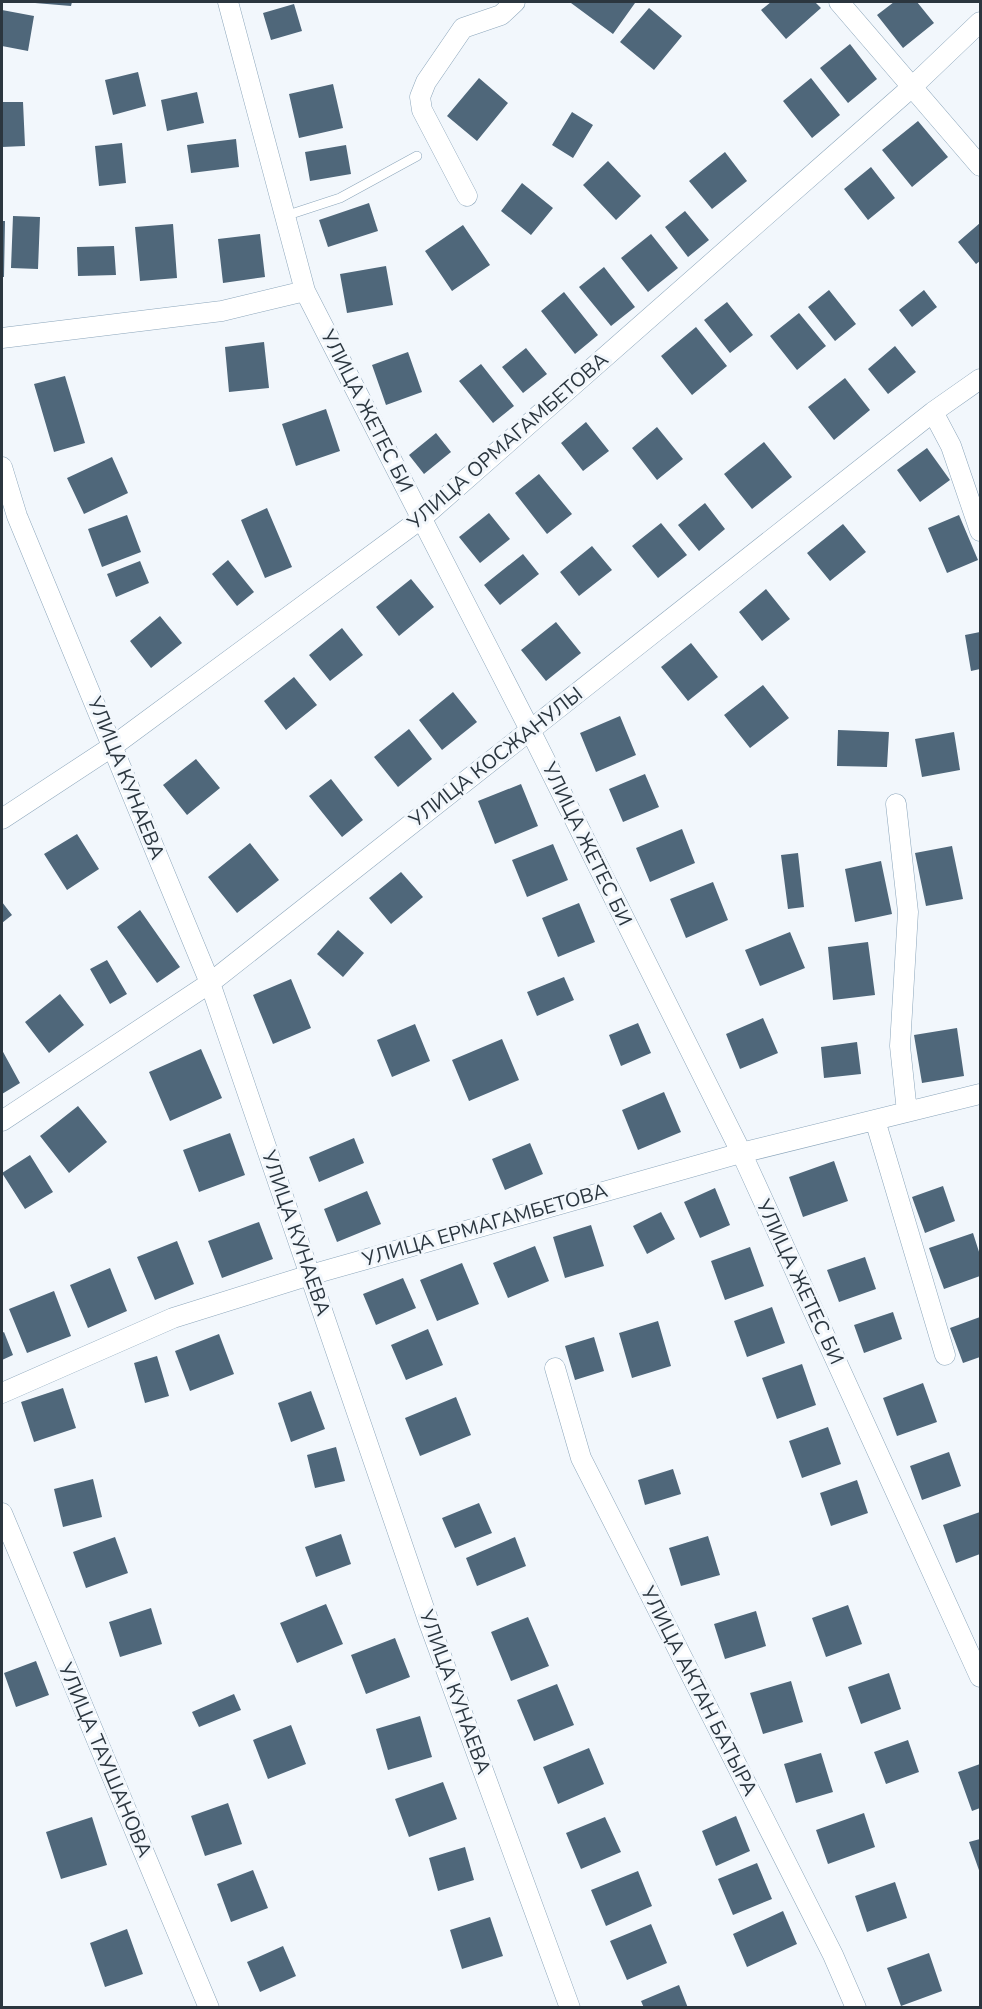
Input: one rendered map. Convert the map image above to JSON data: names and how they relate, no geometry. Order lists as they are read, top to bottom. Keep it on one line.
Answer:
{"streets":{"street":["УЛИЦА ЖЕТЕС БИ","УЛИЦА ОРМАГАМБЕТОВА","УЛИЦА КОСЖАНУЛЫ","УЛИЦА КУНАЕВА","УЛИЦА ЕРМАГАМБЕТОВА","УЛИЦА АКТАН БАТЫРА","УЛИЦА ТАУШАНОВА"]},"crossings":[["УЛИЦА ЖЕТЕС БИ","УЛИЦА ОРМАГАМБЕТОВА"],["УЛИЦА ЖЕТЕС БИ","УЛИЦА КОСЖАНУЛЫ"],["УЛИЦА ЖЕТЕС БИ","УЛИЦА ЕРМАГАМБЕТОВА"],["УЛИЦА ОРМАГАМБЕТОВА","УЛИЦА КУНАЕВА"],["УЛИЦА КОСЖАНУЛЫ","УЛИЦА КУНАЕВА"],["УЛИЦА КУНАЕВА","УЛИЦА ЕРМАГАМБЕТОВА"]]}
